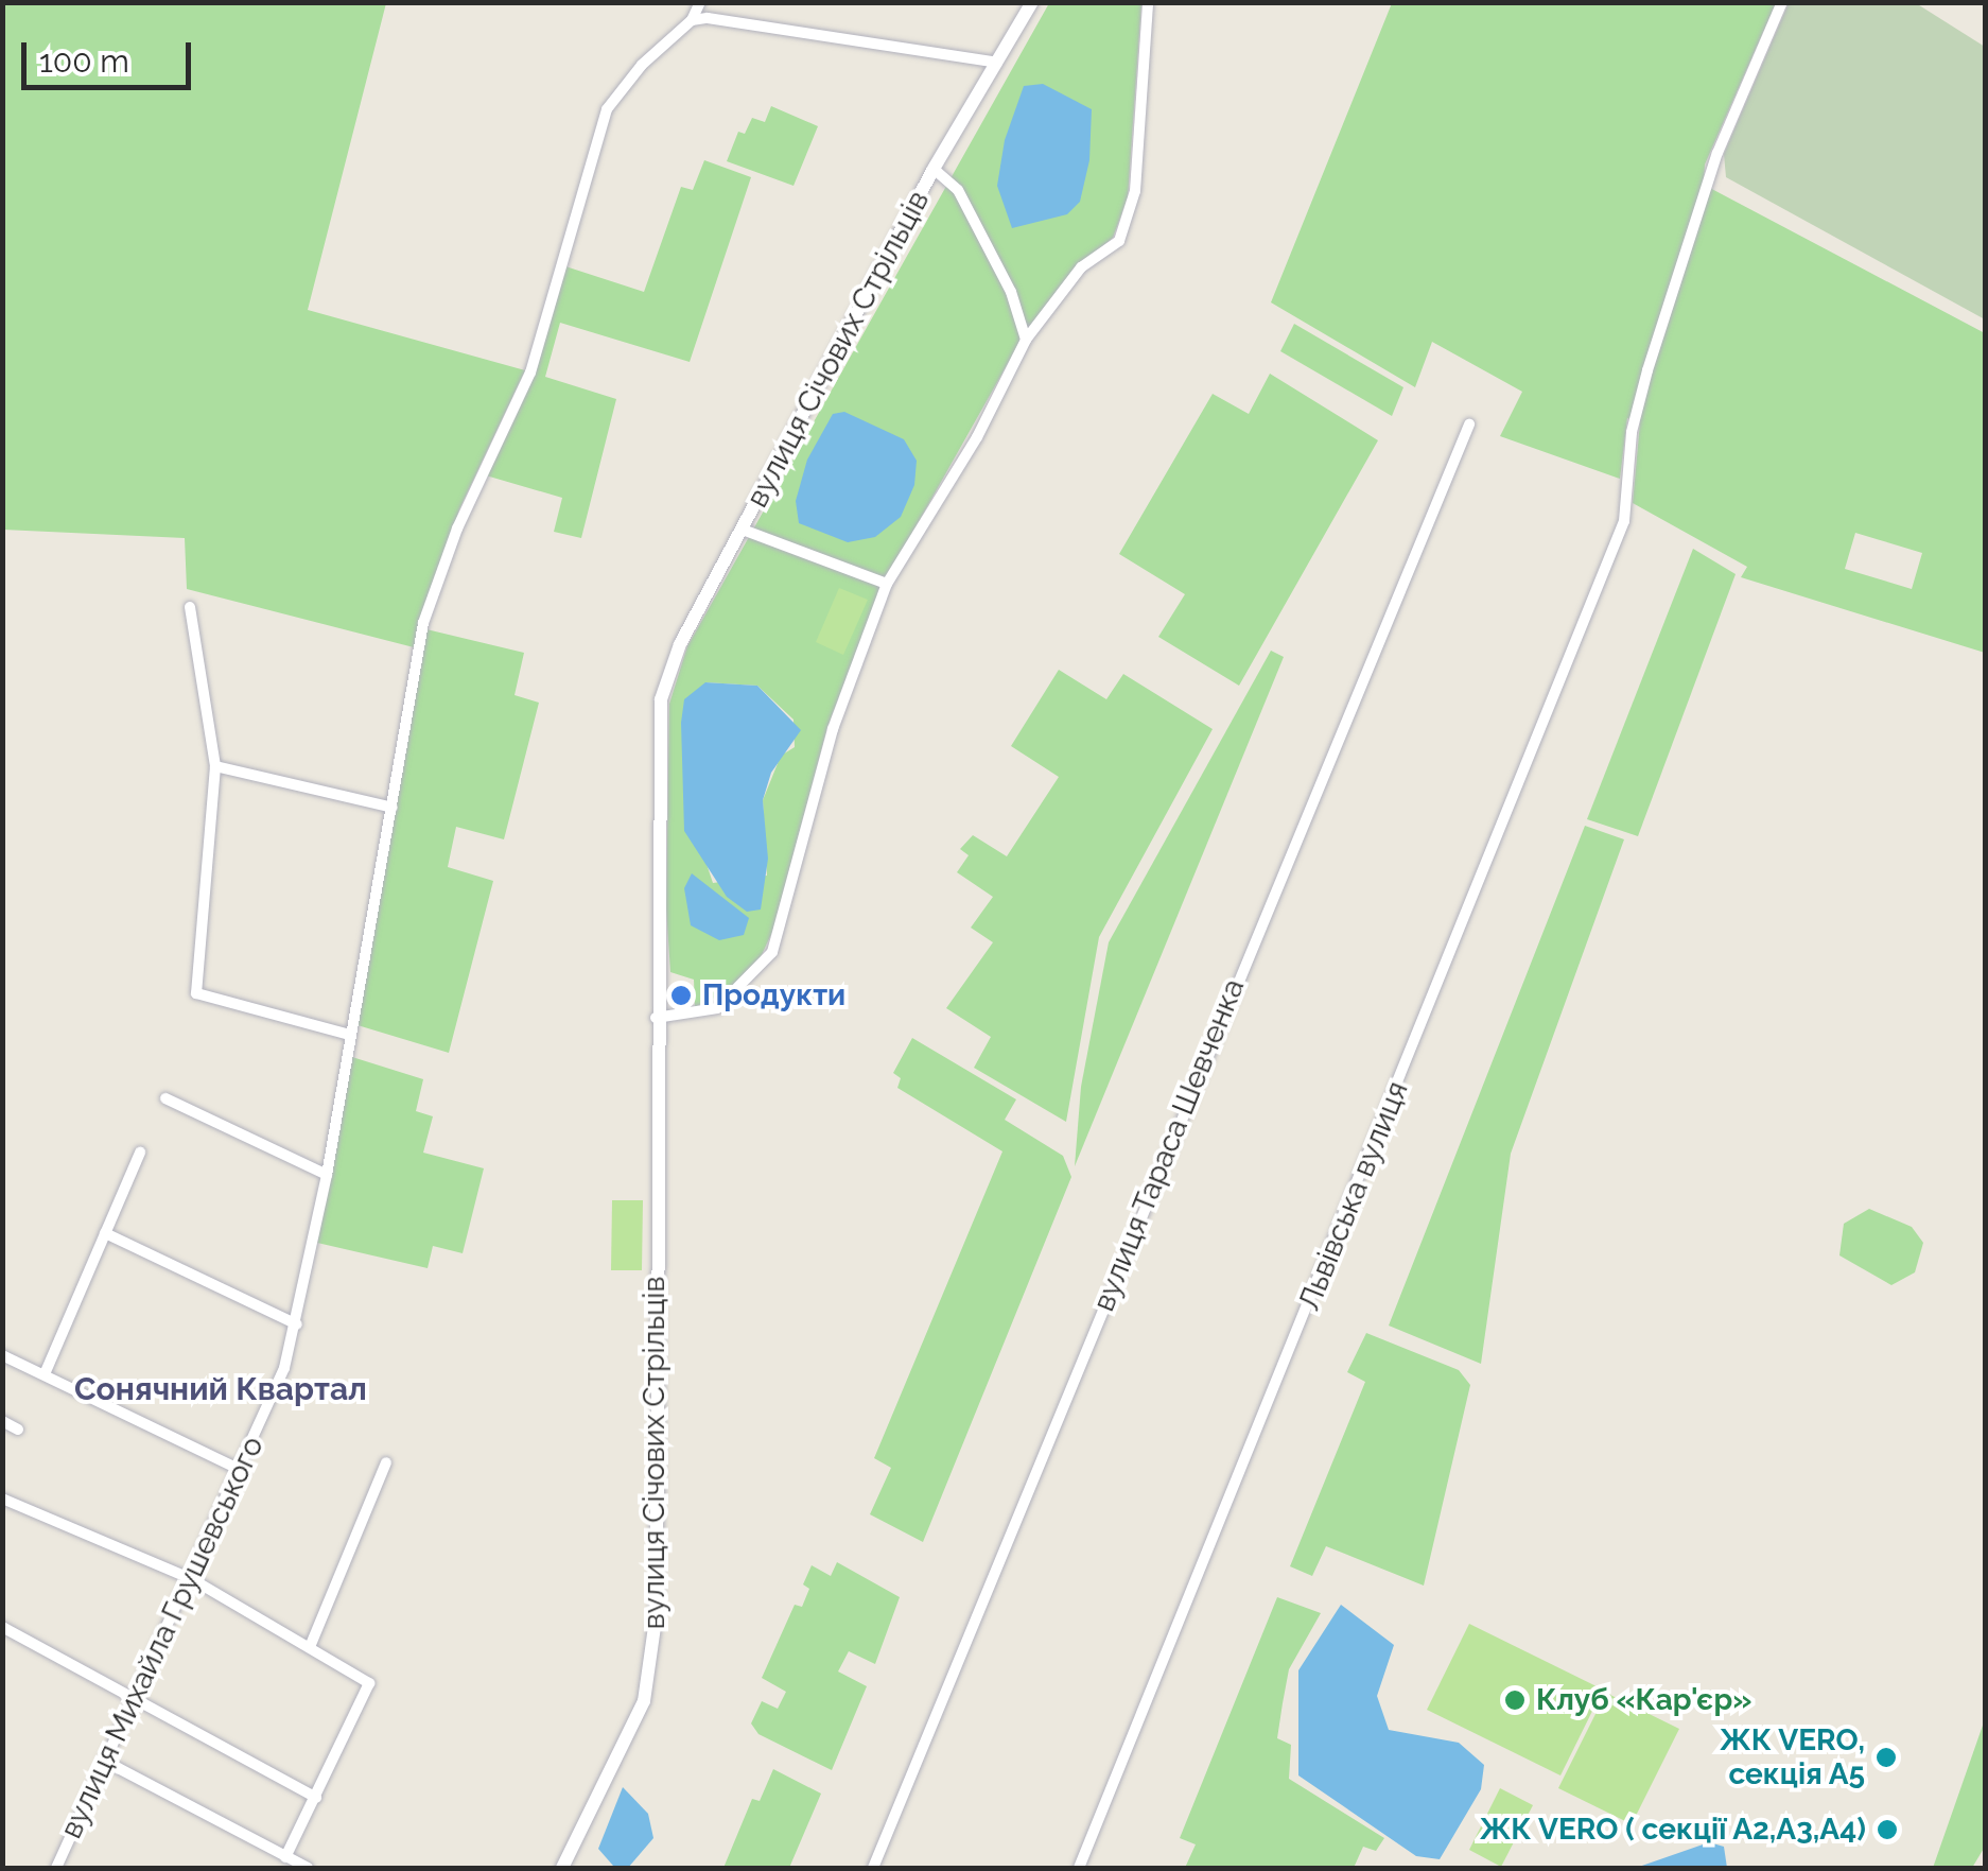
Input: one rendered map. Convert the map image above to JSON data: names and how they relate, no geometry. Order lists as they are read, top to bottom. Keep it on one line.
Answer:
{"streets":{"street":["вулиця Січових Стрільців","вулиця Тараса Шевченка","Львівська вулиця","вулиця Михайла Грушевського"]},"districts":["Сонячний Квартал"],"places":["Продукти","Клуб «Кар'єр»","ЖК VERO, секція А5","ЖК VERO ( секції А2,А3,А4)"],"scale_bar":"100 m"}
